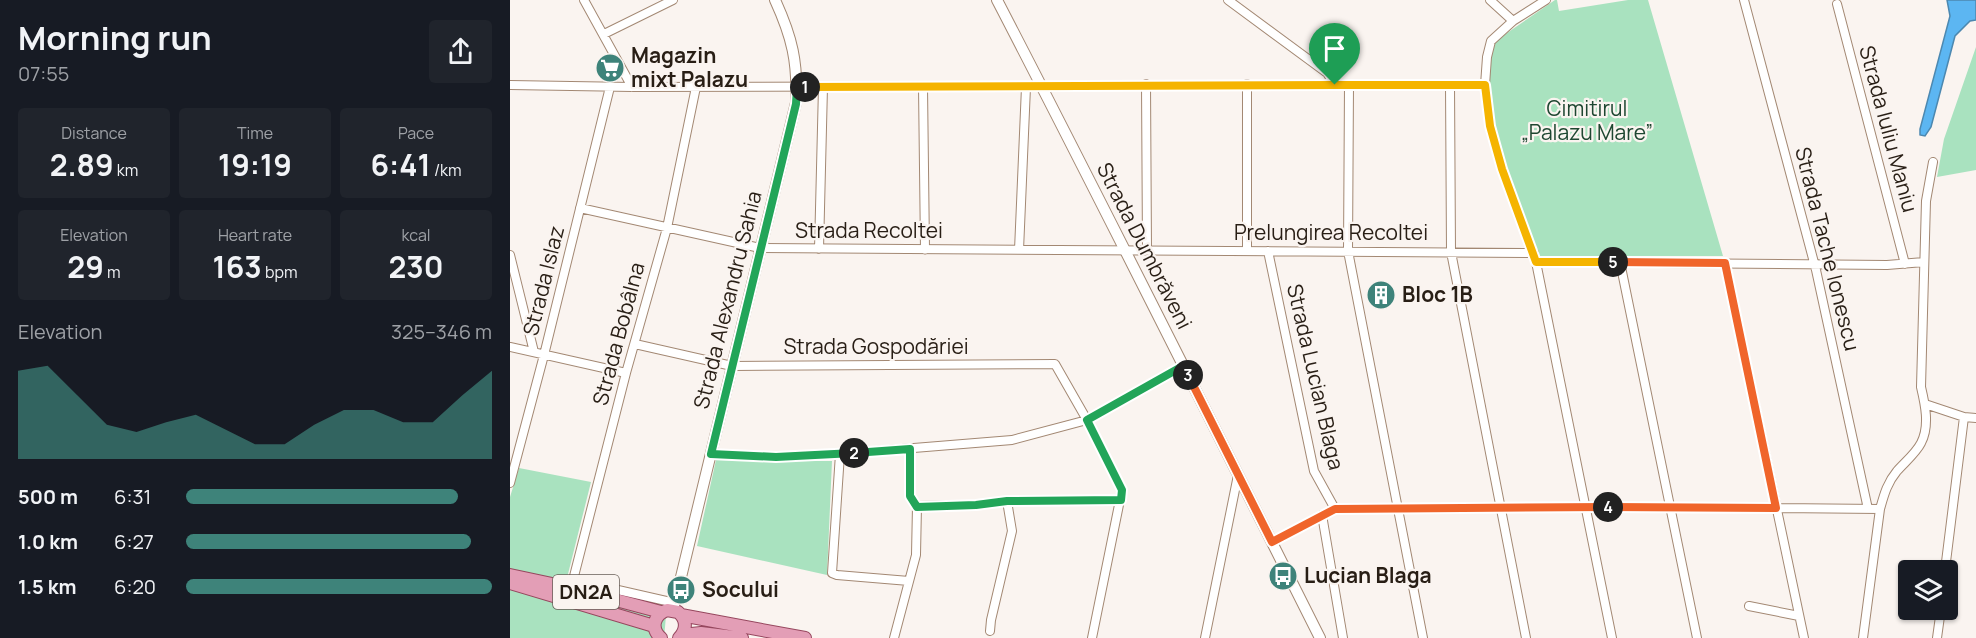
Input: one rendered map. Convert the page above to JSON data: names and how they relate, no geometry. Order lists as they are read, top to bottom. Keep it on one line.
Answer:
{"streets":{"main road":["DN2A"],"street":["Strada Iuliu Maniu","Strada Recoltei","Prelungirea Recoltei","Strada Dumbrăveni","Strada Tache Ionescu","Strada Islaz","Strada Alexandru Sahia","Strada Bobâlna","Strada Gospodăriei","Strada Lucian Blaga"]},"crossings":[["Strada Iuliu Maniu","Prelungirea Recoltei"],["Strada Recoltei","Prelungirea Recoltei"],["Strada Recoltei","Strada Dumbrăveni"],["Strada Recoltei","Strada Islaz"],["Strada Recoltei","Strada Alexandru Sahia"],["Strada Recoltei","Strada Bobâlna"],["Prelungirea Recoltei","Strada Dumbrăveni"],["Prelungirea Recoltei","Strada Tache Ionescu"],["Prelungirea Recoltei","Strada Lucian Blaga"],["Strada Alexandru Sahia","Strada Gospodăriei"],["Strada Alexandru Sahia","DN2A"],["Strada Bobâlna","Strada Gospodăriei"],["Strada Bobâlna","DN2A"]],"parks":["Cimitirul „Palazu Mare”"],"places":{"supermarket":["Magazin mixt Palazu"],"building":["Bloc 1B"],"bus stop":["Lucian Blaga","Socului"]},"page":{"heading":["Morning run","07:55"],"pins":["1","5","3","2","4"],"stats":[["Distance","2.89 km"],["Time","19:19"],["Pace","6:41 /km"],["Elevation","29 m"],["Heart rate","163 bpm"],["kcal","230"]],"chart":["Elevation","325–346 m"],"list":[{"name":"500 m","note":"6:31"},{"name":"1.0 km","note":"6:27"},{"name":"1.5 km","note":"6:20"}]}}
